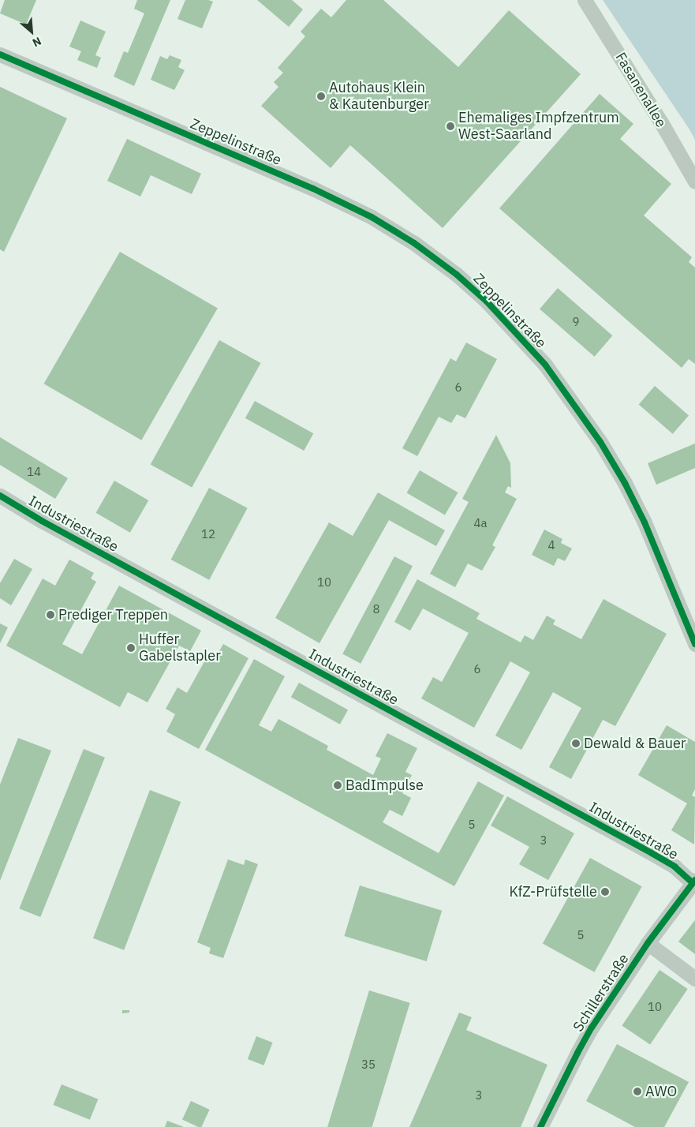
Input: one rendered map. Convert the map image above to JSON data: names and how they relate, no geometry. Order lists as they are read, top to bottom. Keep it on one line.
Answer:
{"streets":{"street":["Fasanenallee","Zeppelinstraße","Industriestraße","Schillerstraße"]},"crossings":[["Industriestraße","Schillerstraße"]],"places":["Autohaus Klein & Kautenburger","Ehemaliges Impfzentrum West-Saarland","Prediger Treppen","Huffer Gabelstapler","Dewald & Bauer","BadImpulse","KfZ-Prüfstelle","AWO"],"house_numbers":["9","6","14","4a","12","4","10","8","6","5","3","5","10","35","3"],"north":"bottom right"}
